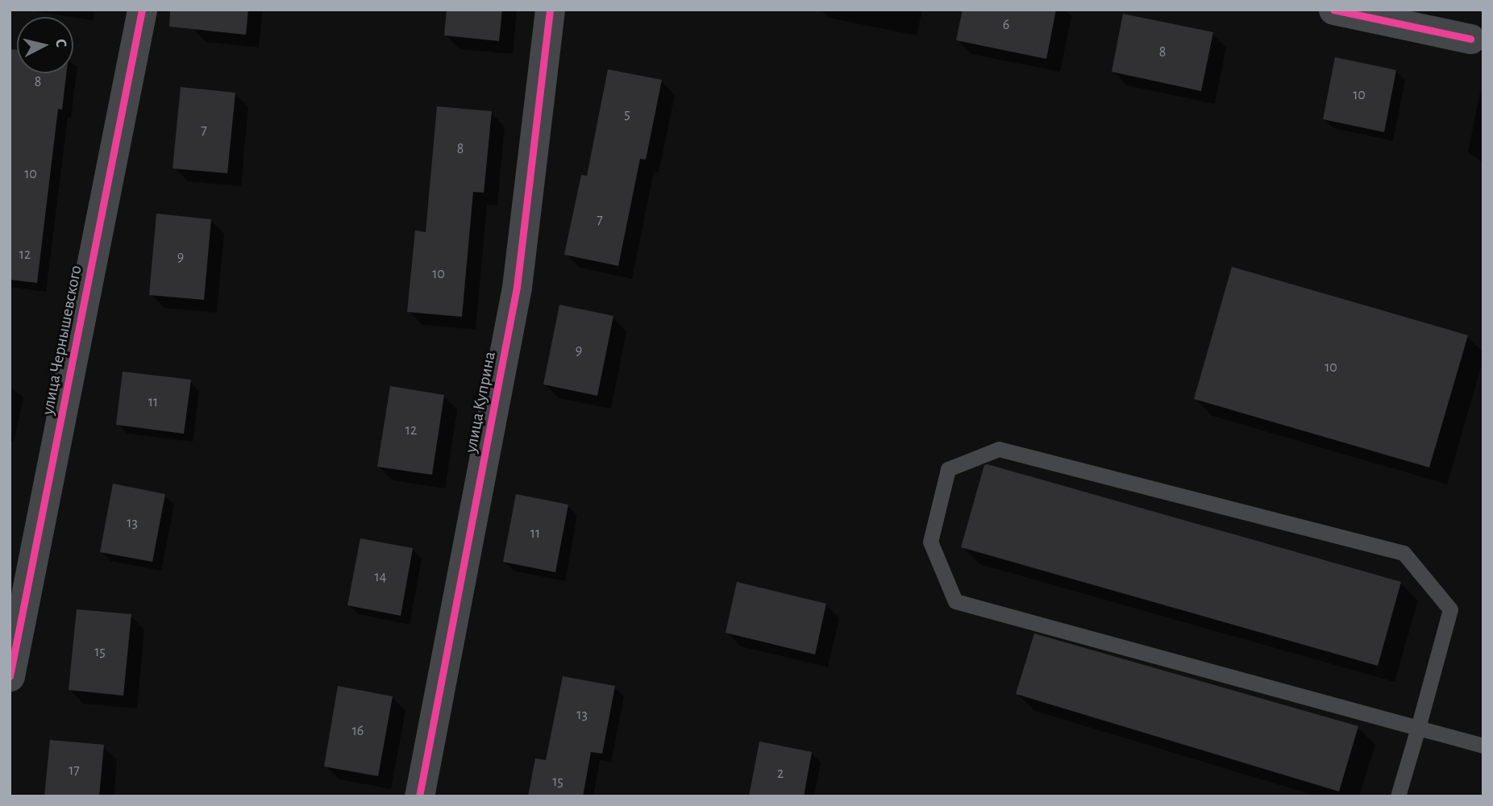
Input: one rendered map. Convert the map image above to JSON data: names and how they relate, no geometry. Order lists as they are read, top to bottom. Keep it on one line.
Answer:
{"streets":{"street":["улица Чернышевского","улица Куприна"]},"house_numbers":["6","8","8","10","5","7","8","10","7","12","9","10","9","10","11","12","13","11","14","15","13","16","17","2","15"],"north":"right"}
